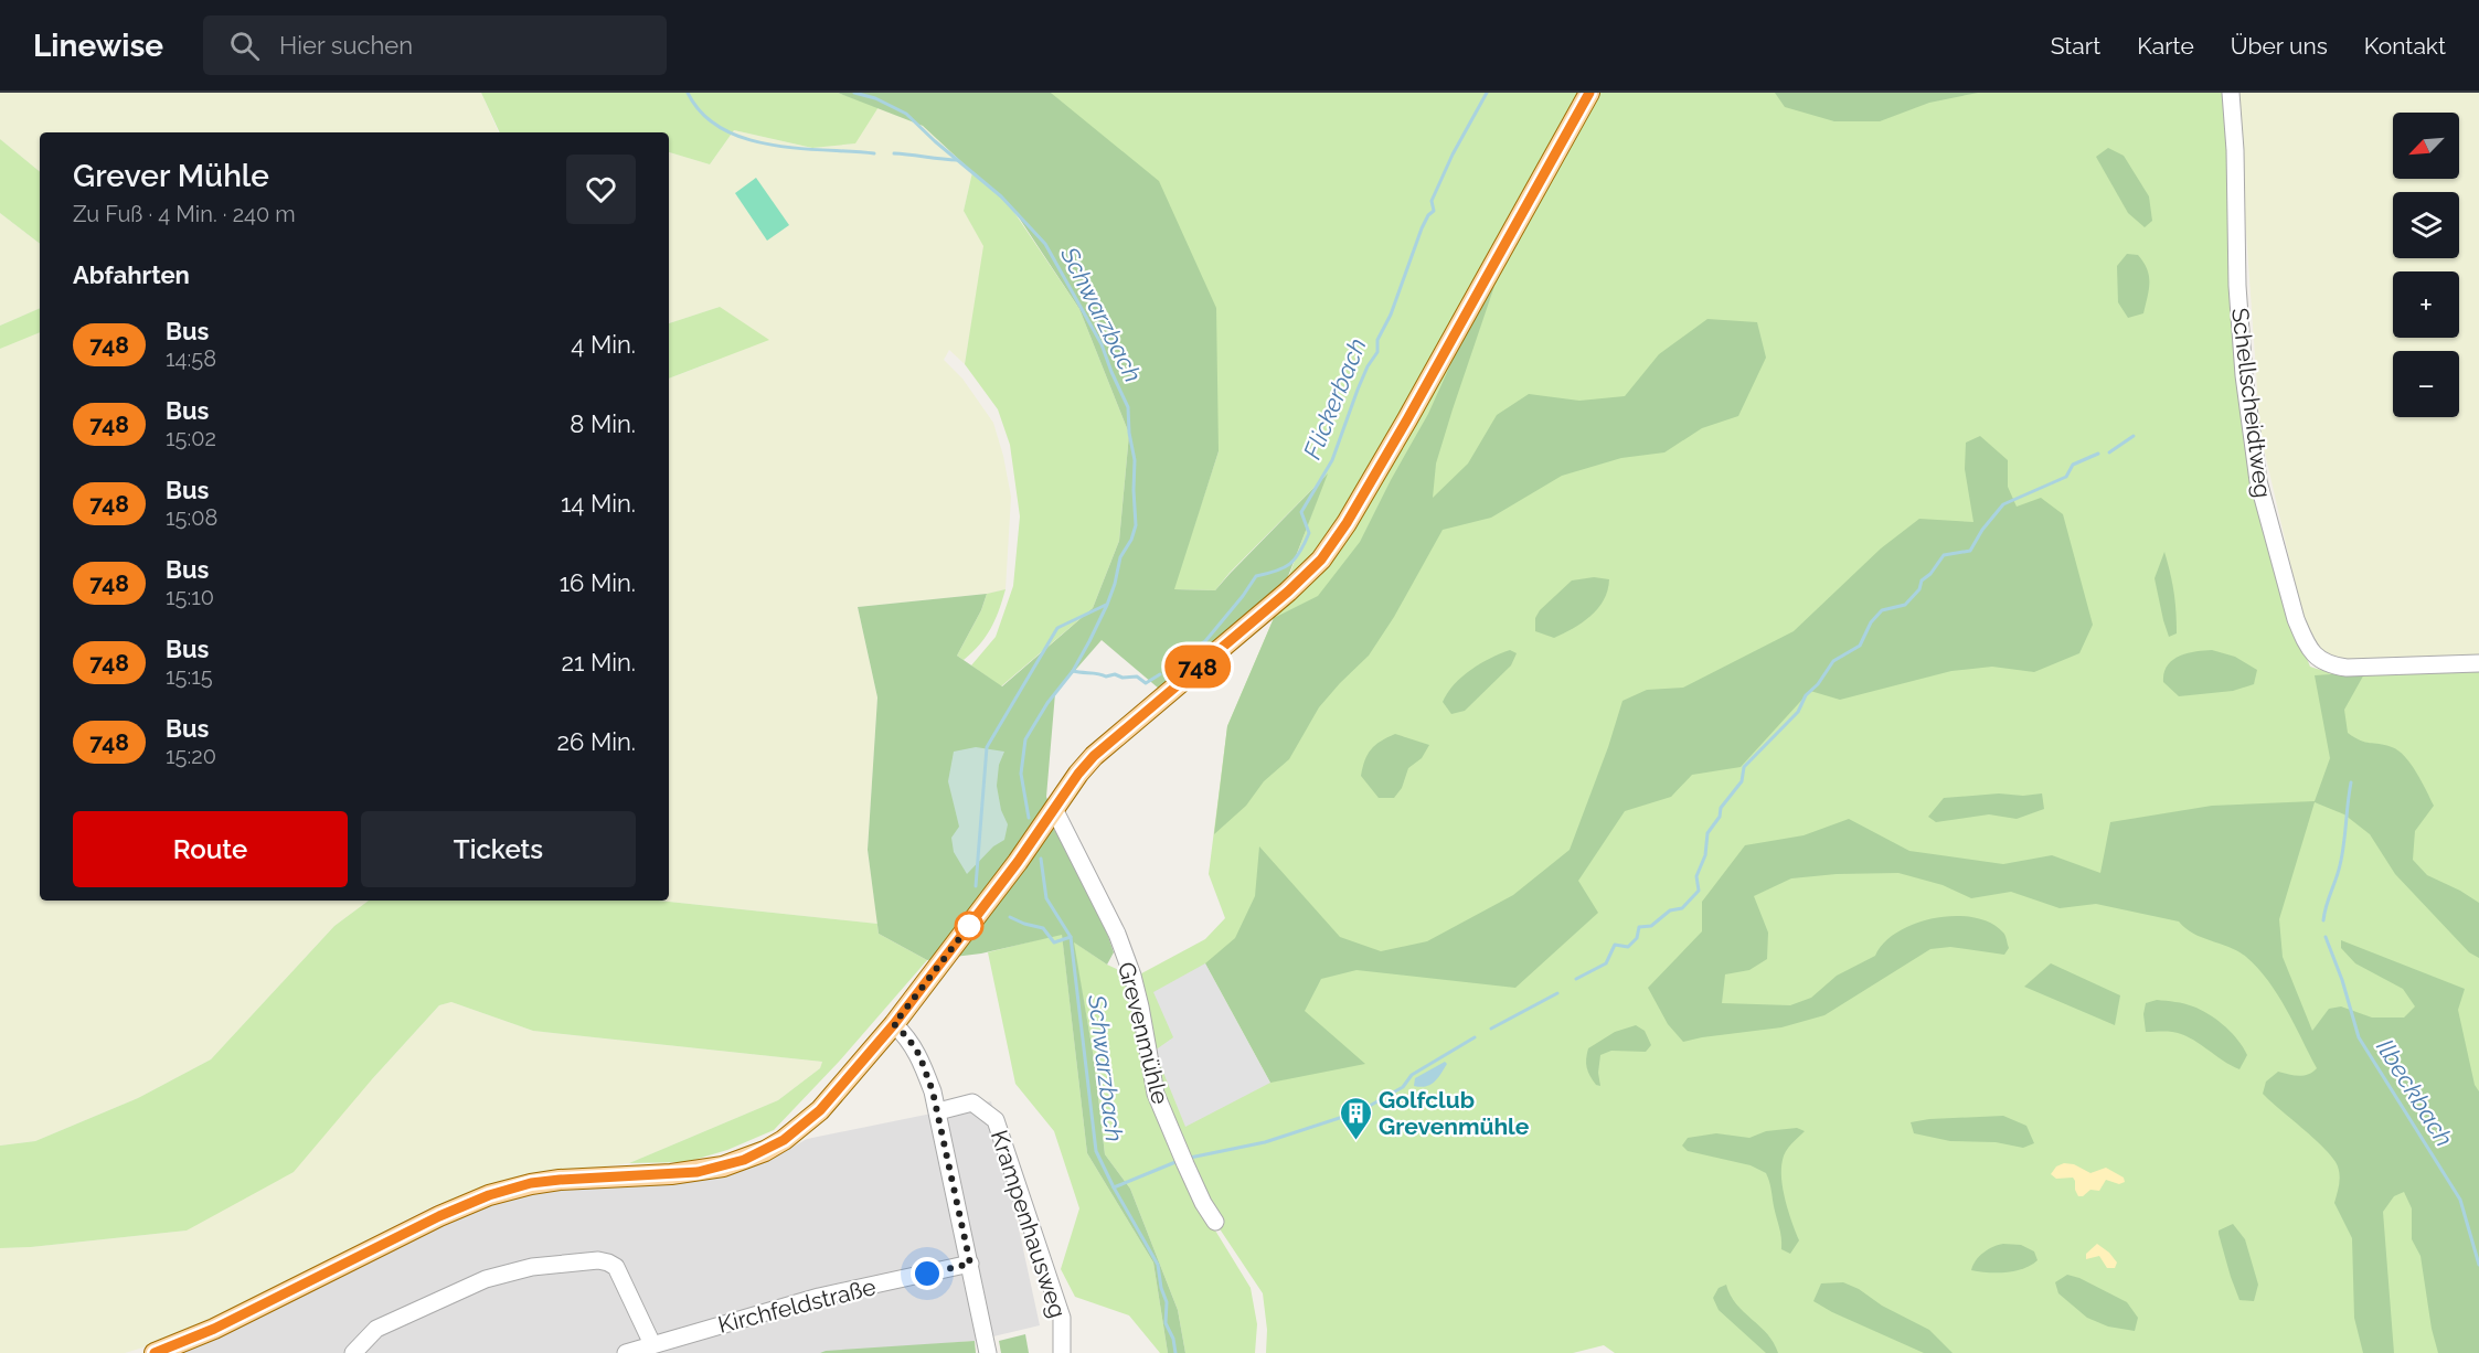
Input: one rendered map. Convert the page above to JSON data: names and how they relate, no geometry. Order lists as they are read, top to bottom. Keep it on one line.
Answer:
{"streets":{"street":["Schellscheidtweg","Grevenmühle","Krampenhausweg","Kirchfeldstraße"]},"water":["Schwarzbach","Flickerbach","Ilbeckbach"],"places":{"building":["Golfclub Grevenmühle"]},"lines":["bus line 748"],"north":"bottom left","page":{"header":"Linewise","search":"Hier suchen","nav":["Start","Karte","Über uns","Kontakt"],"on_map":"748","map_buttons":["+","−"],"heading":[["Grever Mühle","Zu Fuß · 4 Min. · 240 m"],"Abfahrten"],"list":[{"mark":"748","name":"Bus","note":"14:58","value":"4 Min."},{"mark":"748","name":"Bus","note":"15:02","value":"8 Min."},{"mark":"748","name":"Bus","note":"15:08","value":"14 Min."},{"mark":"748","name":"Bus","note":"15:10","value":"16 Min."},{"mark":"748","name":"Bus","note":"15:15","value":"21 Min."},{"mark":"748","name":"Bus","note":"15:20","value":"26 Min."}],"buttons":["Route","Tickets"]}}
